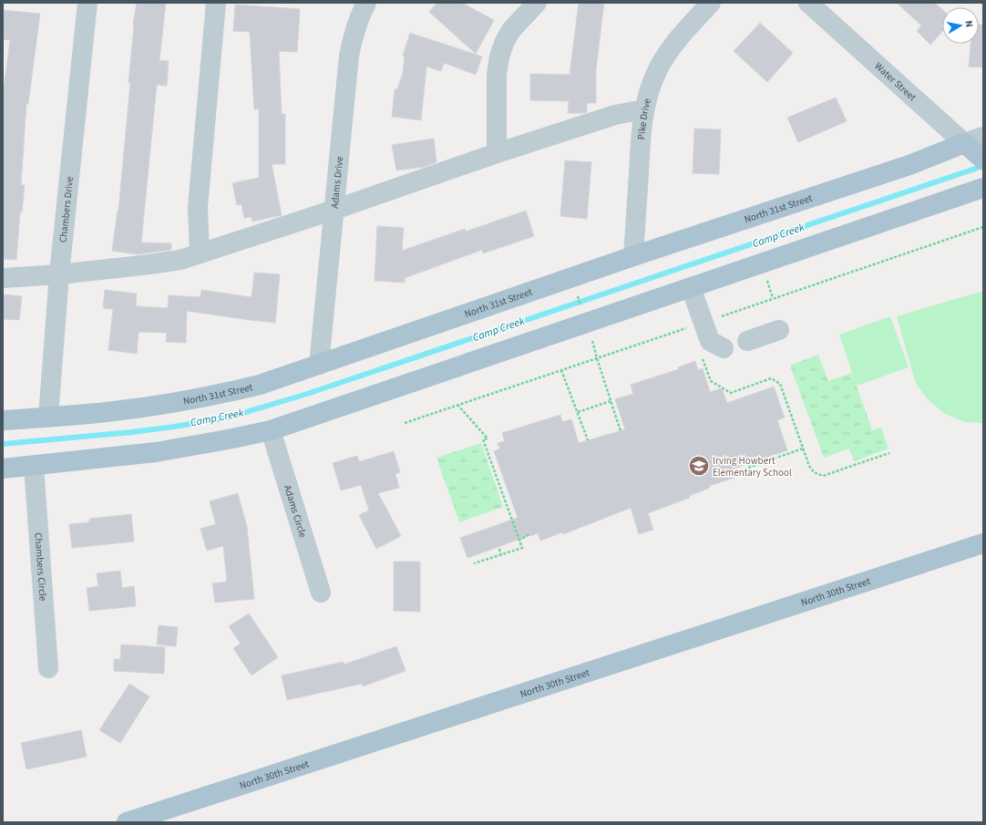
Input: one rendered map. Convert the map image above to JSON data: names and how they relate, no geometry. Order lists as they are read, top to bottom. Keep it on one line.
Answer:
{"streets":{"main road":["Water Street","North 31st Street","North 30th Street"],"street":["Pike Drive","Adams Drive","Chambers Drive","Adams Circle","Chambers Circle"]},"crossings":[["Water Street","North 31st Street"],["Pike Drive","North 31st Street"],["Adams Drive","North 31st Street"],["North 31st Street","Chambers Drive"]],"water":["Camp Creek"],"places":{"school or university":["Irving Howbert Elementary School"]},"north":"right"}
